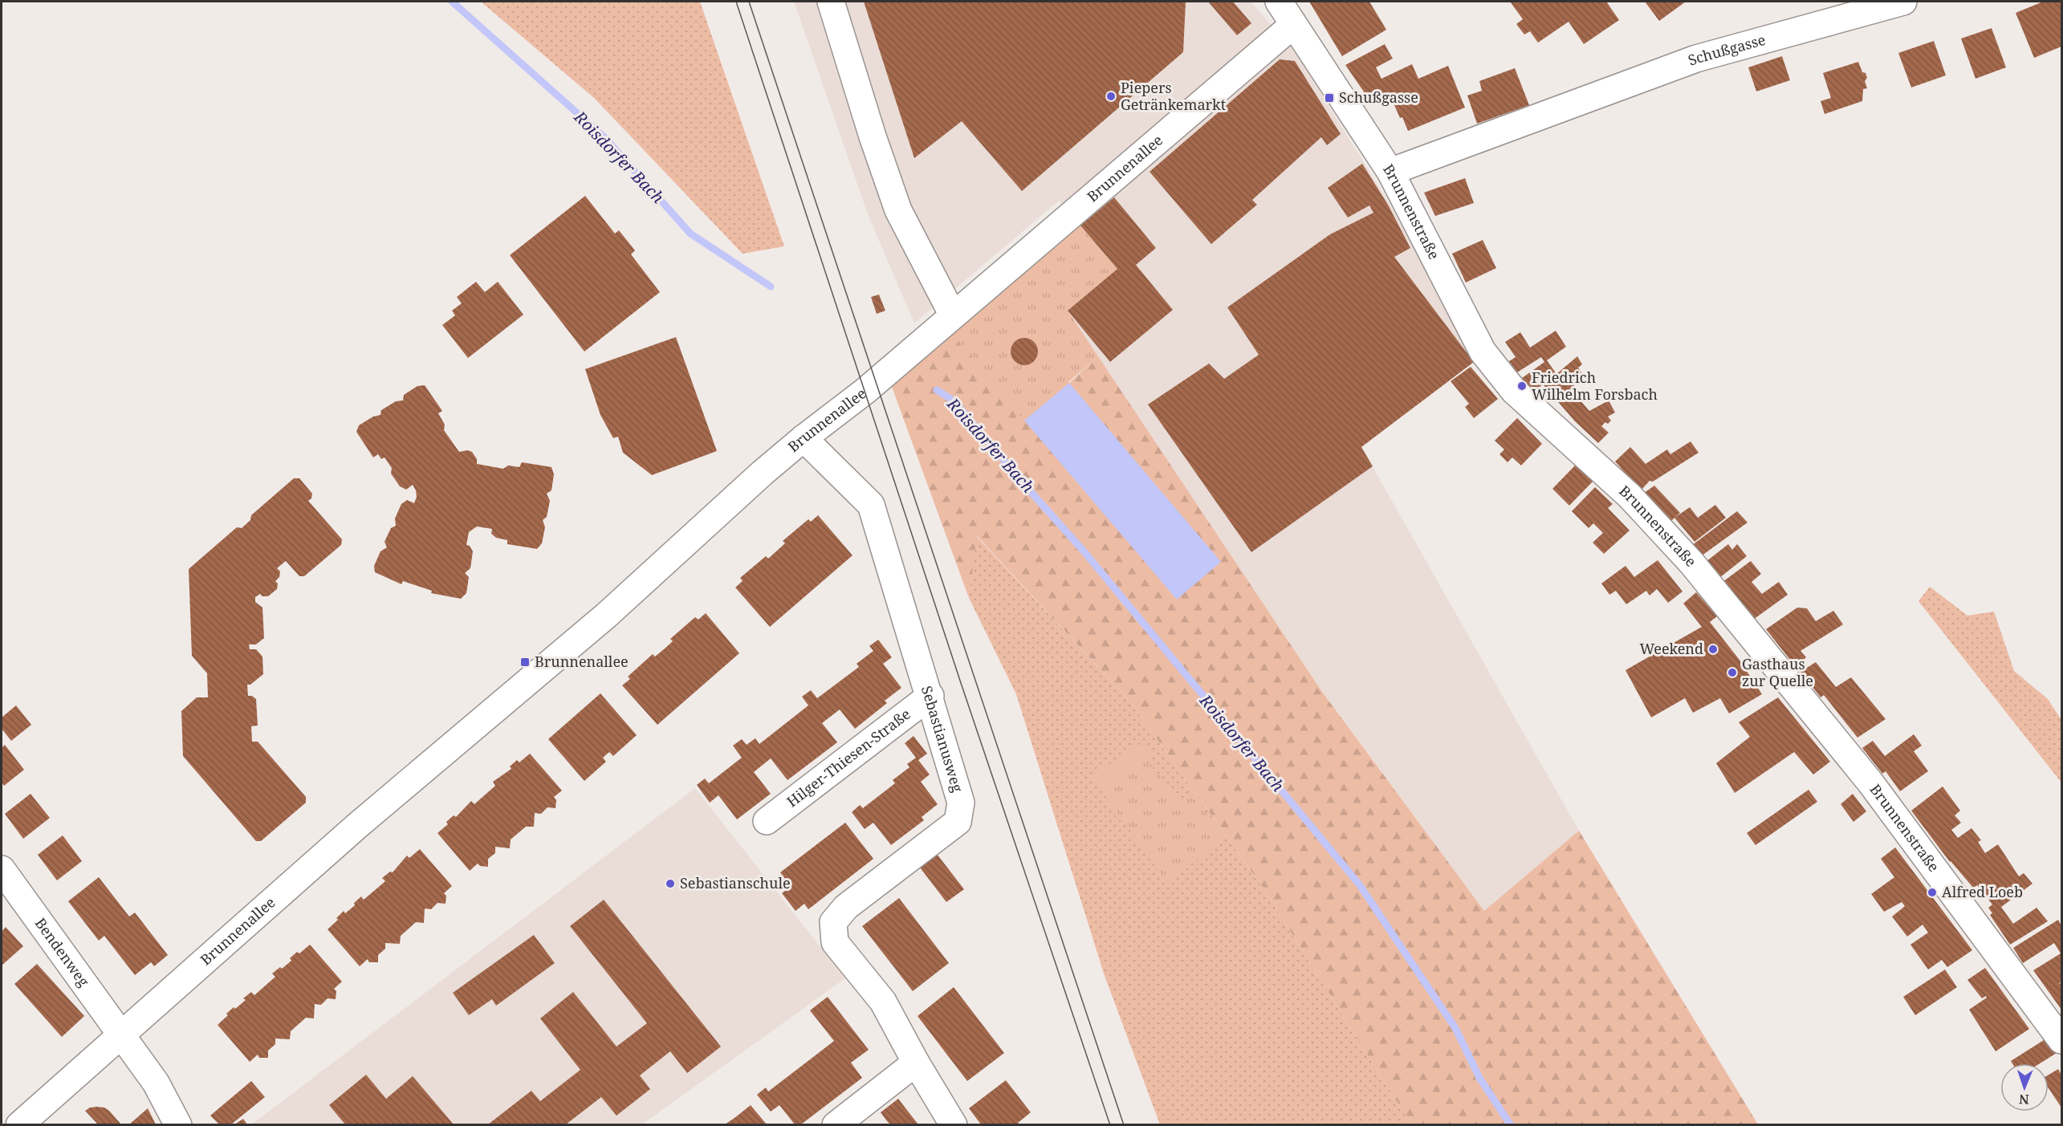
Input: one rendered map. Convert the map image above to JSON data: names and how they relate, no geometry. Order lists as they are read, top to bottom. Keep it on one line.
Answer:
{"streets":{"street":["Schußgasse","Brunnenallee","Brunnenstraße","Sebastianusweg","Hilger-Thiesen-Straße","Bendenweg"]},"crossings":[["Schußgasse","Brunnenstraße"],["Brunnenallee","Brunnenstraße"],["Brunnenallee","Sebastianusweg"],["Brunnenallee","Bendenweg"],["Sebastianusweg","Hilger-Thiesen-Straße"]],"water":["Roisdorfer Bach"],"places":{"other":["Piepers Getränkemarkt","Friedrich Wilhelm Forsbach","Weekend","Gasthaus zur Quelle","Sebastianschule","Alfred Loeb"],"transit":["Schußgasse","Brunnenallee"]},"north":"bottom"}
